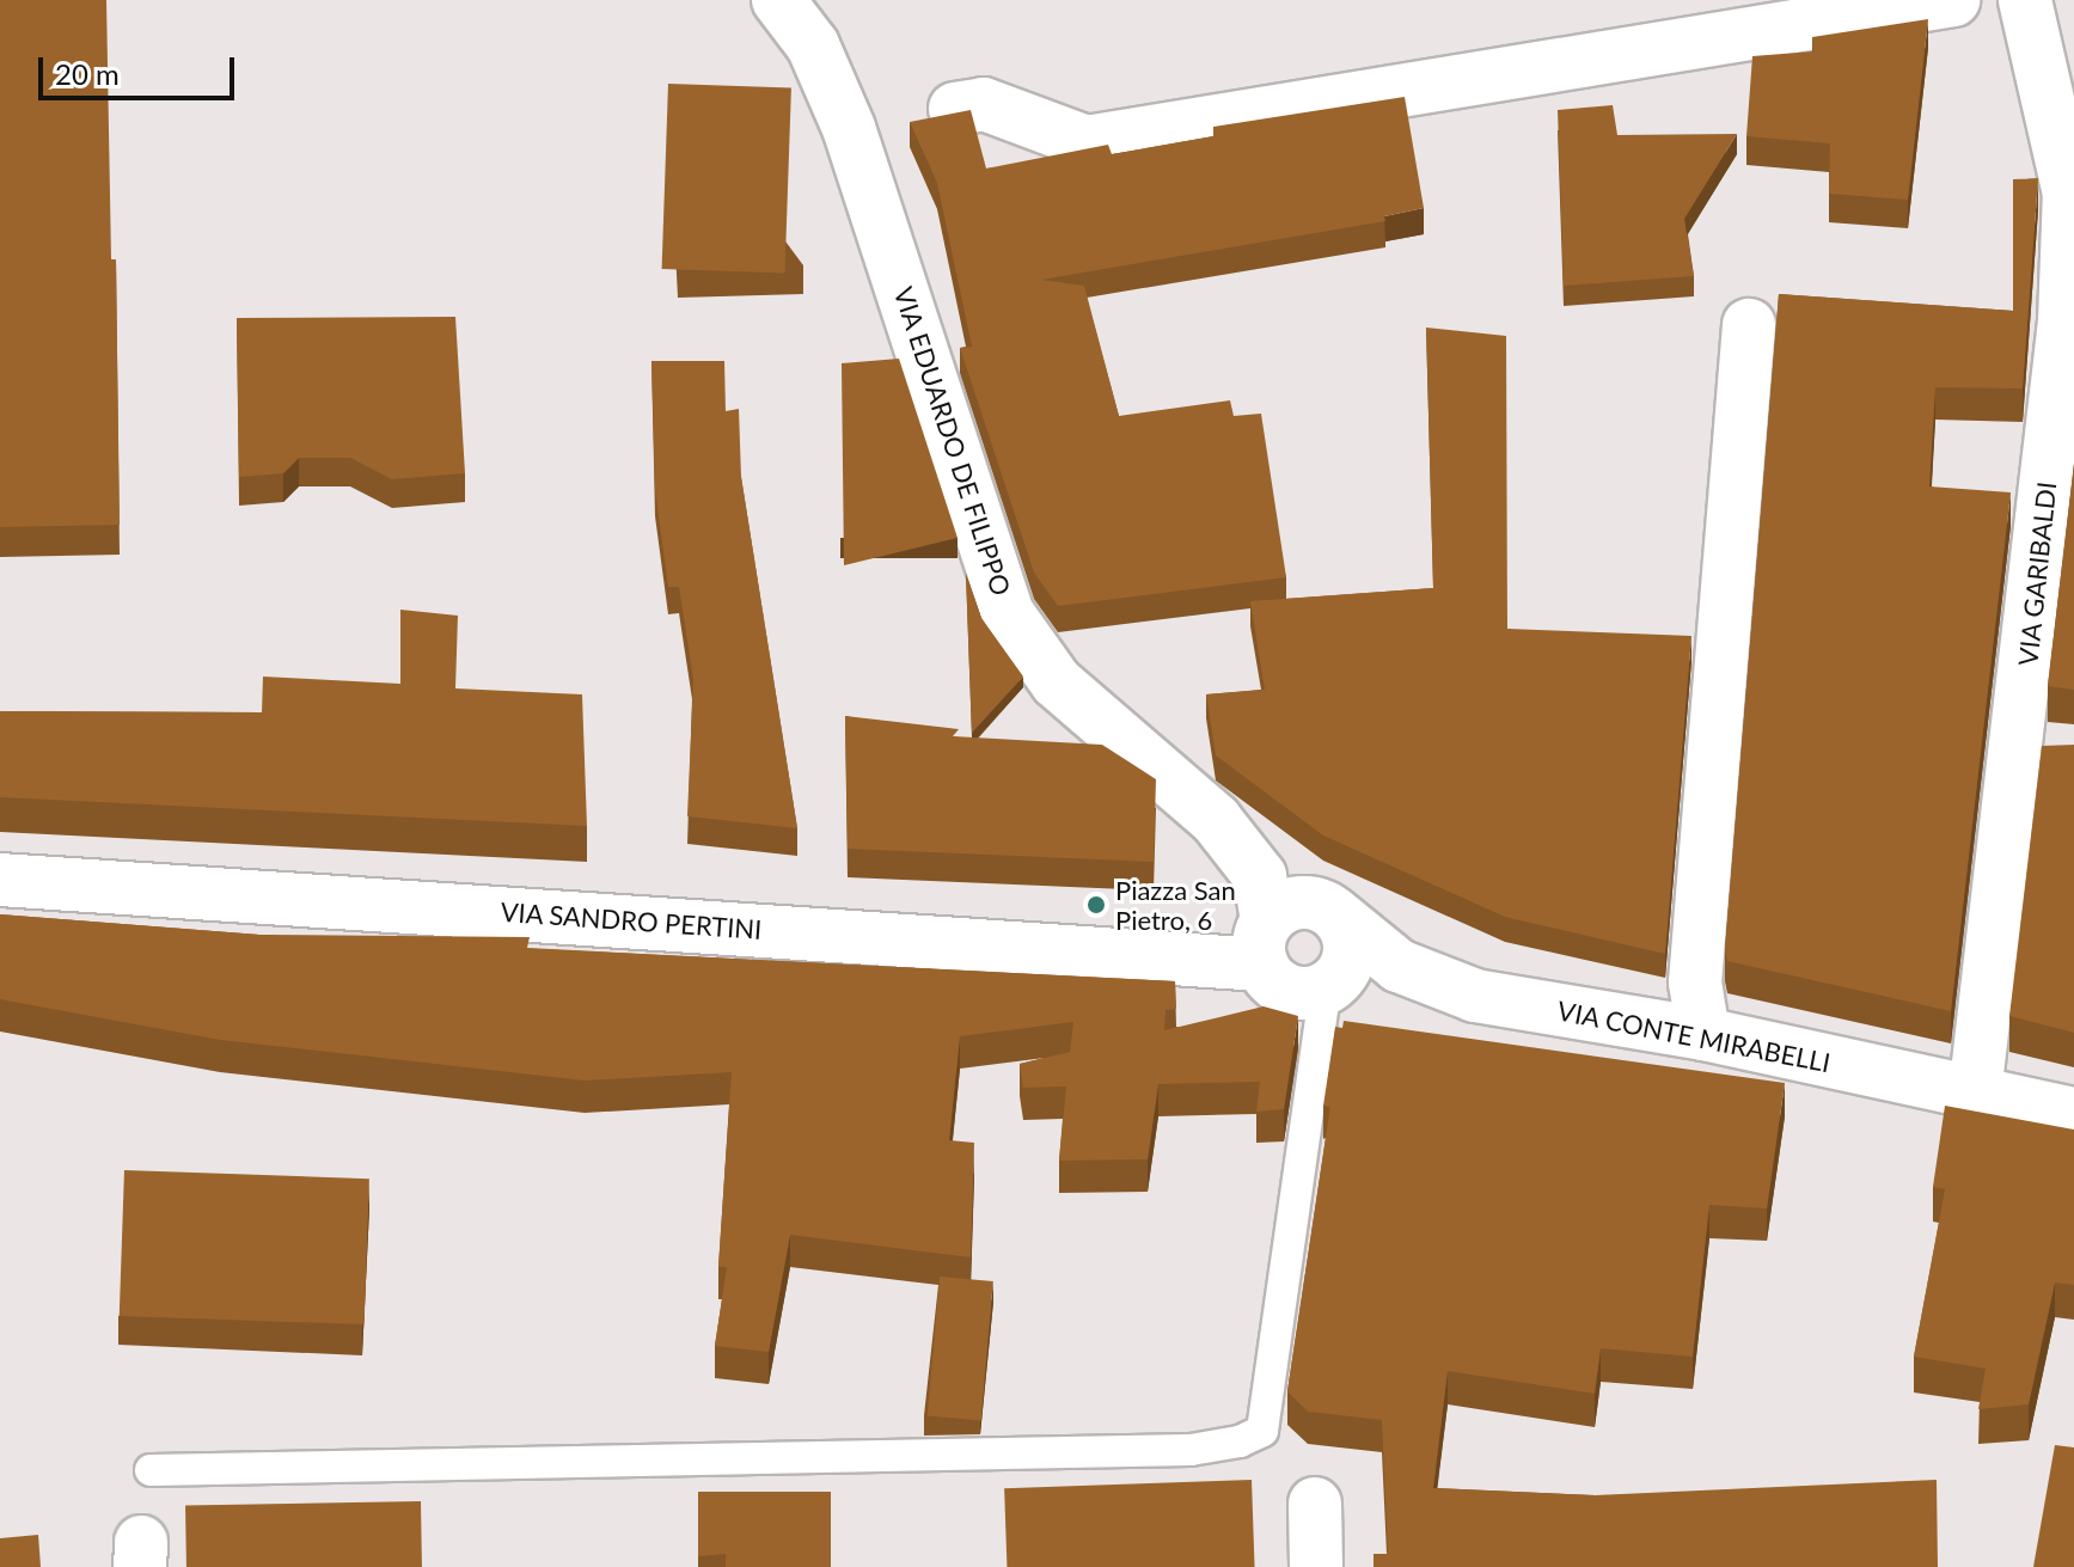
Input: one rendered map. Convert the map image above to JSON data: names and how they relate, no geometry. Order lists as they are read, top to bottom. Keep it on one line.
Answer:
{"streets":{"street":["VIA EDUARDO DE FILIPPO","VIA GARIBALDI","VIA SANDRO PERTINI","VIA CONTE MIRABELLI"]},"crossings":[["VIA EDUARDO DE FILIPPO","VIA SANDRO PERTINI"],["VIA EDUARDO DE FILIPPO","VIA CONTE MIRABELLI"],["VIA GARIBALDI","VIA CONTE MIRABELLI"],["VIA SANDRO PERTINI","VIA CONTE MIRABELLI"]],"places":["Piazza San Pietro, 6"],"scale_bar":"20 m"}
